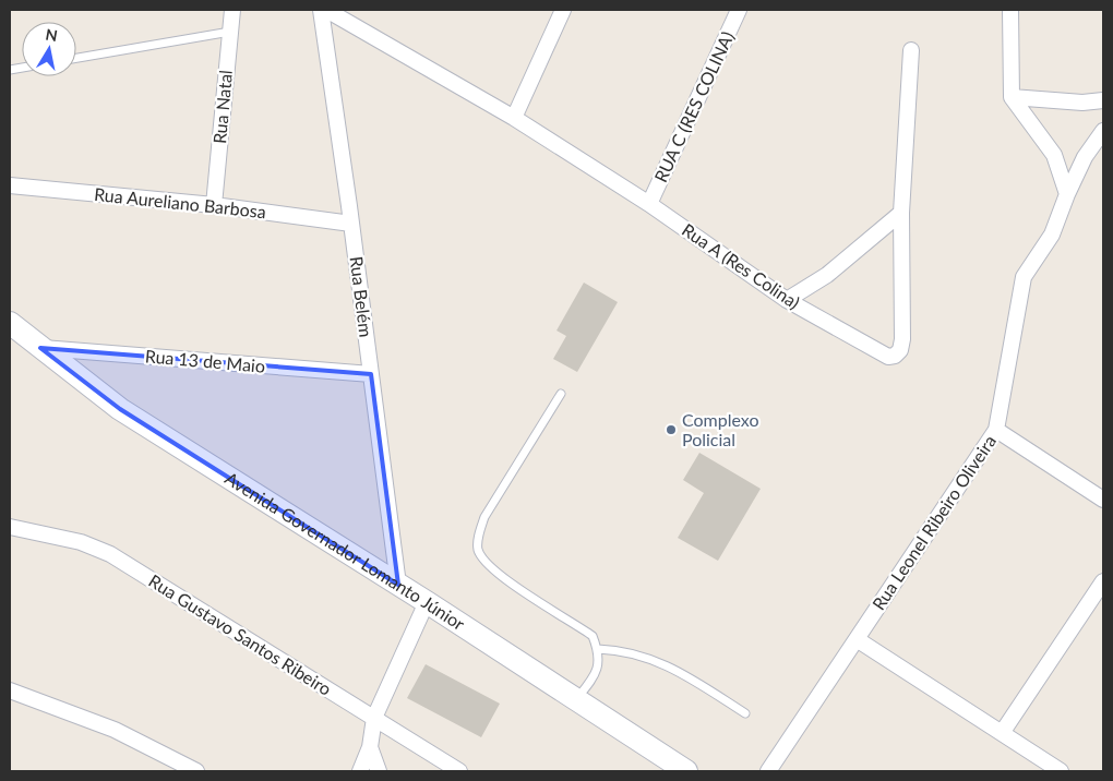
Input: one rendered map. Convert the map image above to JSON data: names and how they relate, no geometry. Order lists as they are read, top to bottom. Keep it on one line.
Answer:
{"streets":{"main road":["Avenida Governador Lomanto Júnior"],"street":["Rua Natal","RUA C (RES COLINA)","Rua Aureliano Barbosa","Rua A (Res Colina)","Rua Belém","Rua 13 de Maio","Rua Leonel Ribeiro Oliveira","Rua Gustavo Santos Ribeiro"]},"crossings":[["Rua Natal","Rua Aureliano Barbosa"],["RUA C (RES COLINA)","Rua A (Res Colina)"],["Rua Aureliano Barbosa","Rua Belém"],["Rua Belém","Rua 13 de Maio"],["Rua Belém","Avenida Governador Lomanto Júnior"],["Rua 13 de Maio","Avenida Governador Lomanto Júnior"]],"places":["Complexo Policial"],"north":"top"}
